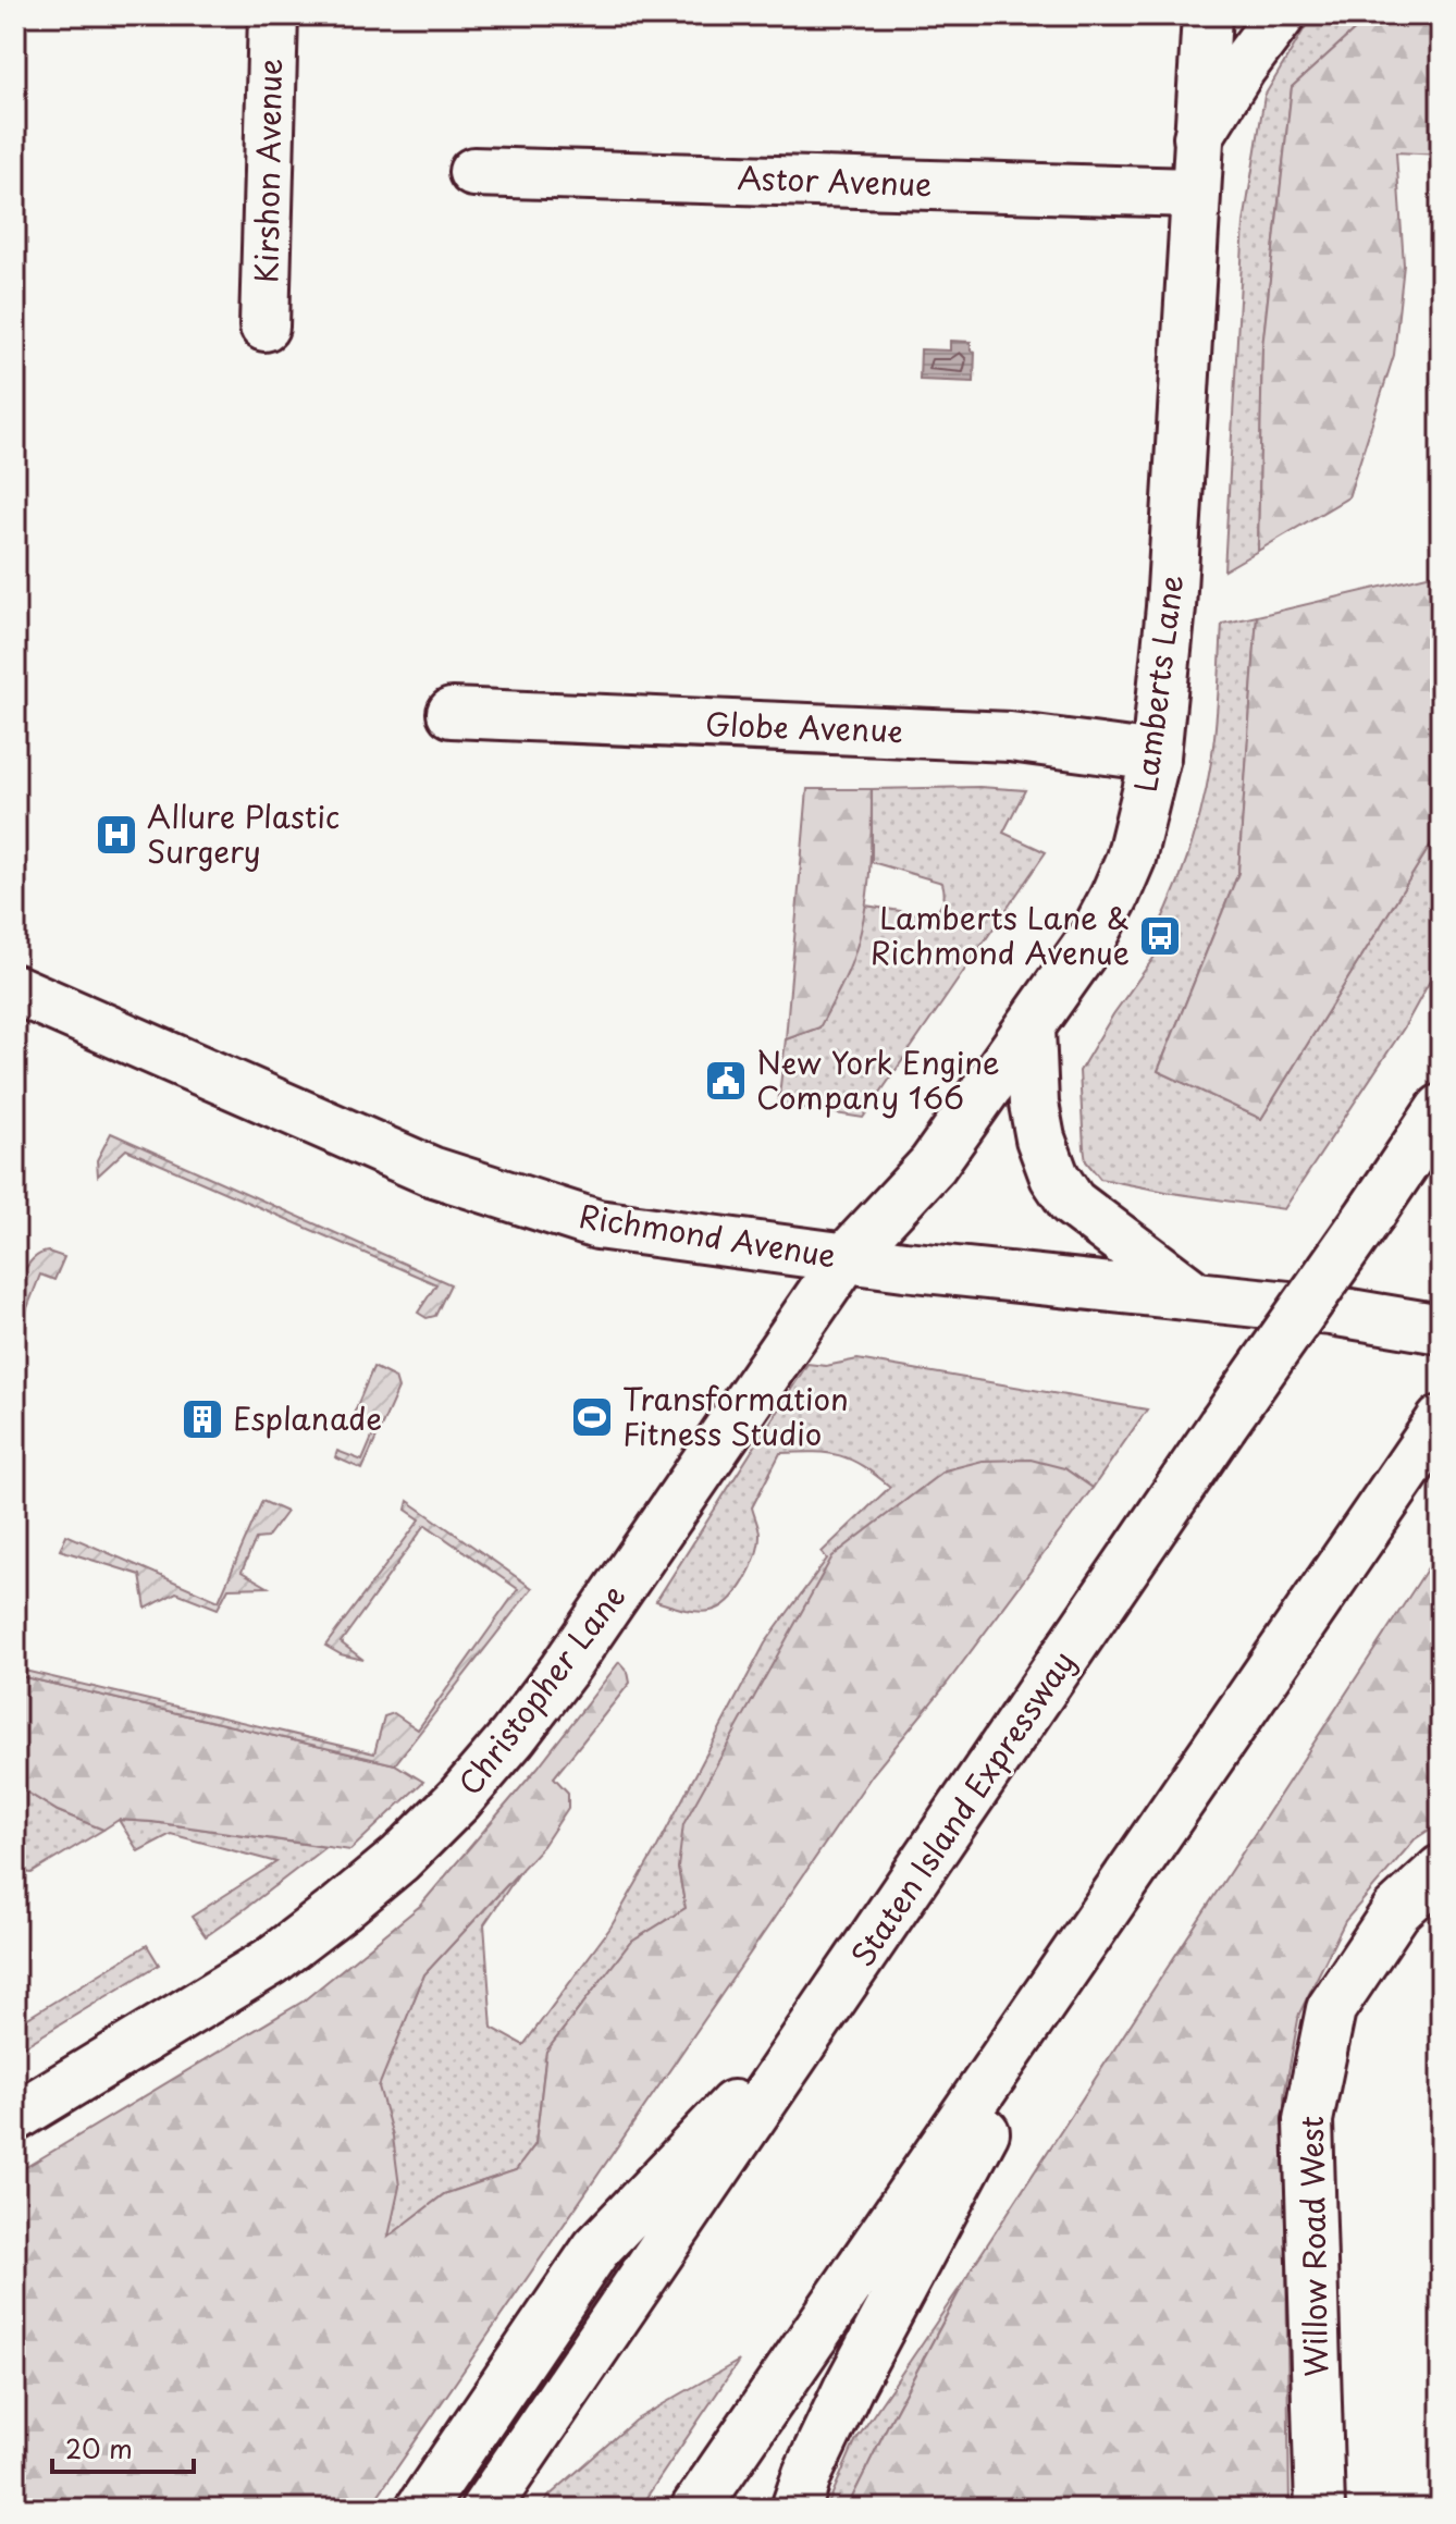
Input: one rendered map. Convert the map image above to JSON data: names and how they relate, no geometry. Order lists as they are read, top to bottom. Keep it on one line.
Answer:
{"streets":{"main road":["Kirshon Avenue","Astor Avenue","Lamberts Lane","Globe Avenue","Richmond Avenue","Christopher Lane","Staten Island Expressway","Willow Road West"]},"crossings":[["Astor Avenue","Lamberts Lane"],["Lamberts Lane","Globe Avenue"],["Lamberts Lane","Richmond Avenue"],["Lamberts Lane","Christopher Lane"],["Richmond Avenue","Christopher Lane"]],"places":{"hospital":["Allure Plastic Surgery"],"bus stop":["Lamberts Lane & Richmond Avenue"],"public building":["New York Engine Company 166"],"sports":["Transformation Fitness Studio"],"building":["Esplanade"]},"scale_bar":"20 m"}
